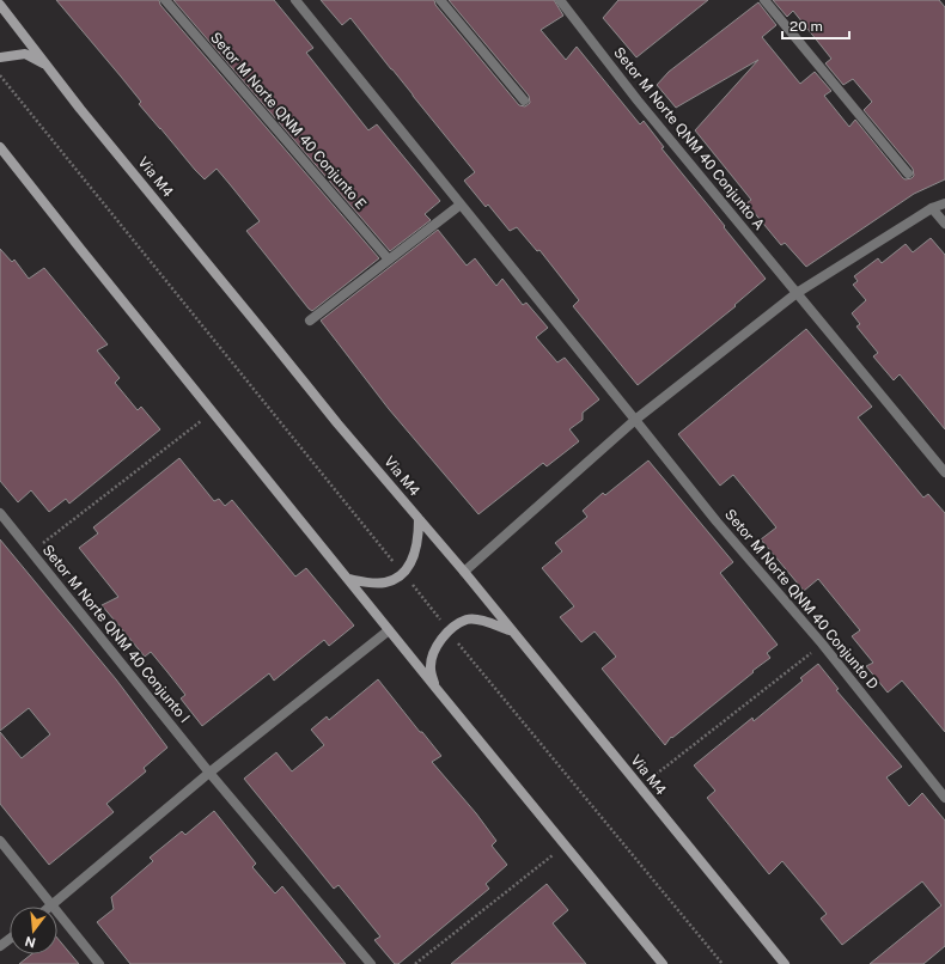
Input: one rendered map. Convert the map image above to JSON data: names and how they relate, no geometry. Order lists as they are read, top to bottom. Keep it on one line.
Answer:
{"streets":{"main road":["Via M4"],"street":["Setor M Norte QNM 40 Conjunto E","Setor M Norte QNM 40 Conjunto A","Setor M Norte QNM 40 Conjunto D","Setor M Norte QNM 40 Conjunto I"]},"scale_bar":"20 m","north":"bottom"}
